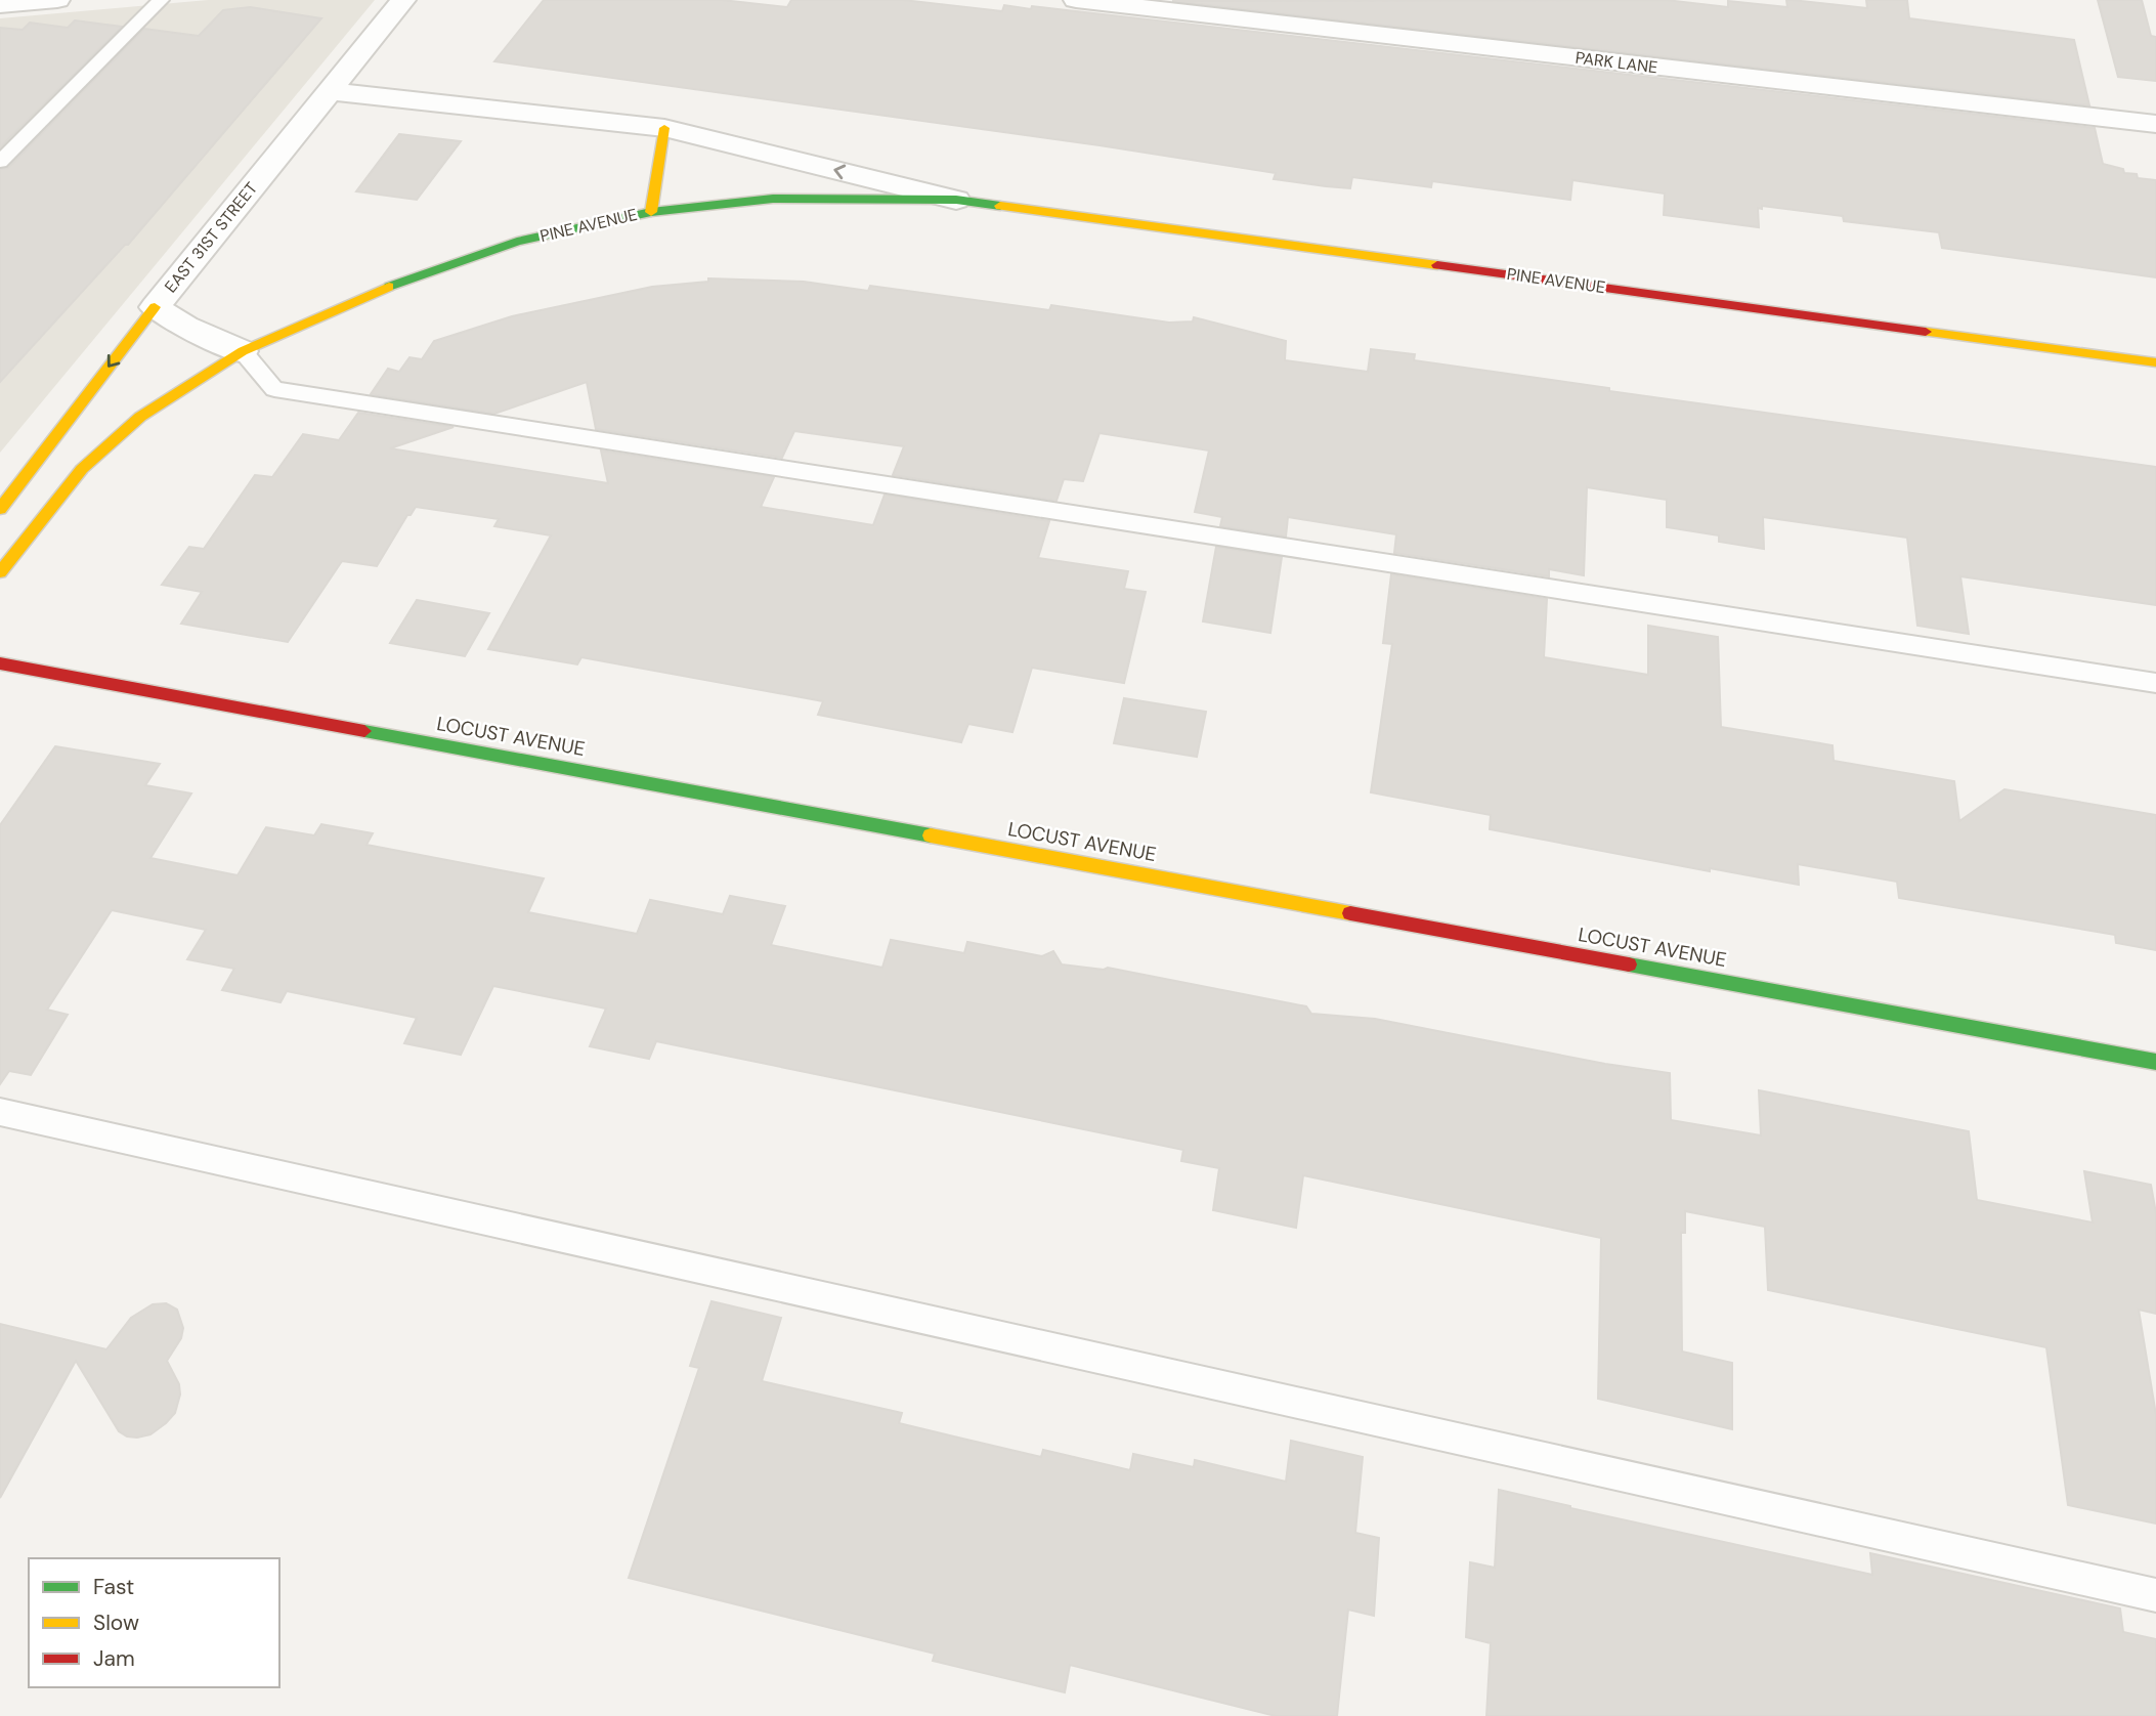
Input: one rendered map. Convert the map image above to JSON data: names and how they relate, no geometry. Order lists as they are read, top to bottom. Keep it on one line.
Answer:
{"streets":{"street":["PARK LANE","PINE AVENUE","EAST 31ST STREET","LOCUST AVENUE"]},"crossings":[["PINE AVENUE","EAST 31ST STREET"]],"legend":["Fast","Slow","Jam"]}
